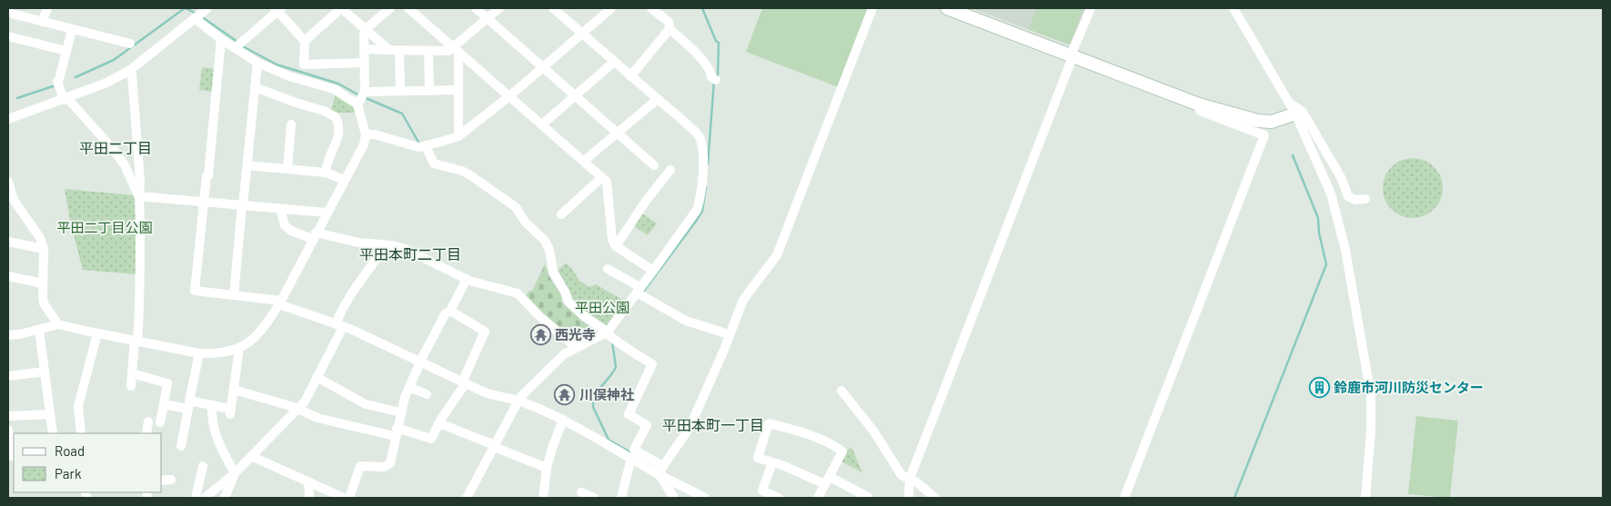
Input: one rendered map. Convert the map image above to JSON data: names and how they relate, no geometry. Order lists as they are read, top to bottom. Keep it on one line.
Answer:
{"districts":["平田二丁目","平田本町二丁目","平田本町一丁目"],"parks":["平田二丁目公園","平田公園"],"places":{"temple":["西光寺","川俣神社"],"building":["鈴鹿市河川防災センター"]},"legend":["Road","Park"]}
